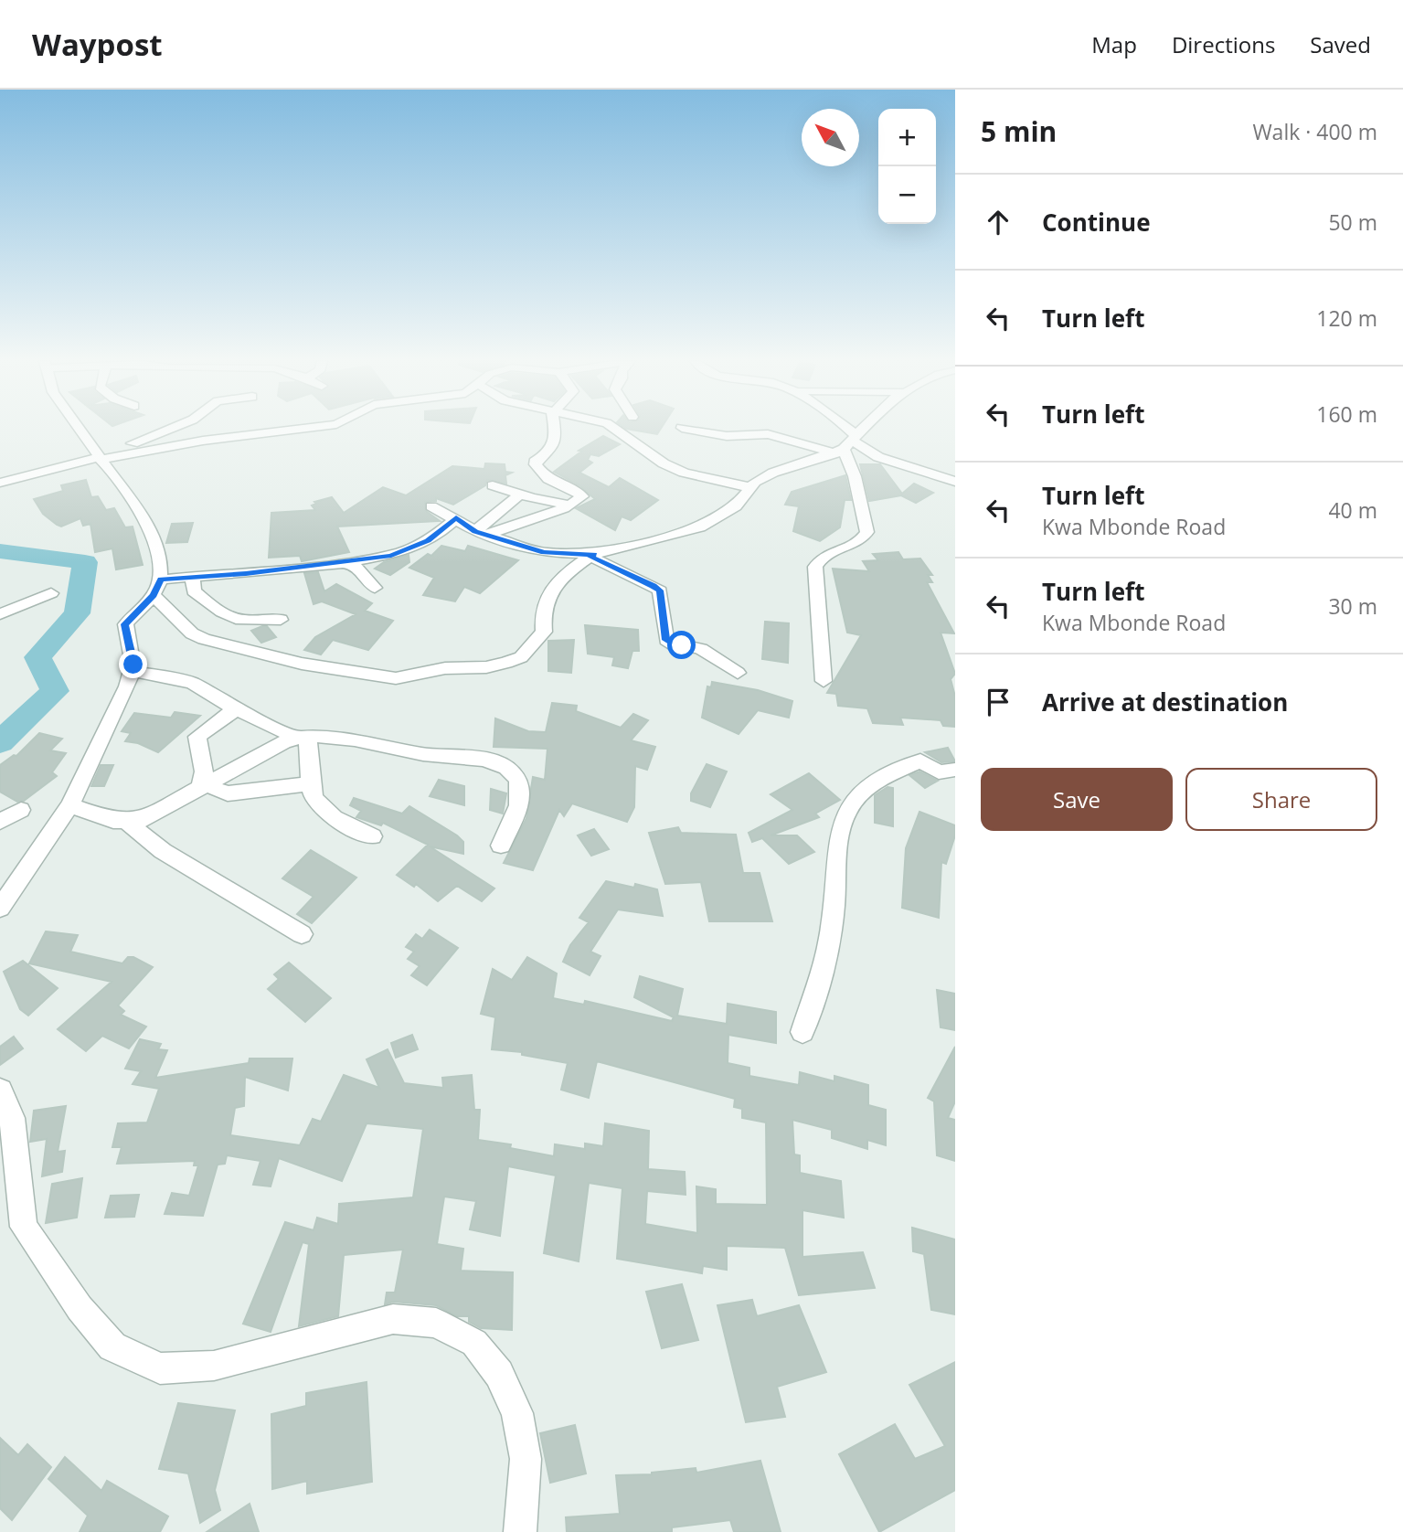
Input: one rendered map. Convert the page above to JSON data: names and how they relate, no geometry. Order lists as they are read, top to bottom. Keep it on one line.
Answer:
{"north":"top left","page":{"header":"Waypost","nav":["Map","Directions","Saved"],"heading":["5 min","Walk · 400 m"],"map_buttons":["+","−"],"list":[["Continue","50 m"],["Turn left","120 m"],["Turn left","160 m"],["Turn left","Kwa Mbonde Road","40 m"],["Turn left","Kwa Mbonde Road","30 m"],"Arrive at destination"],"buttons":["Save","Share"]}}
